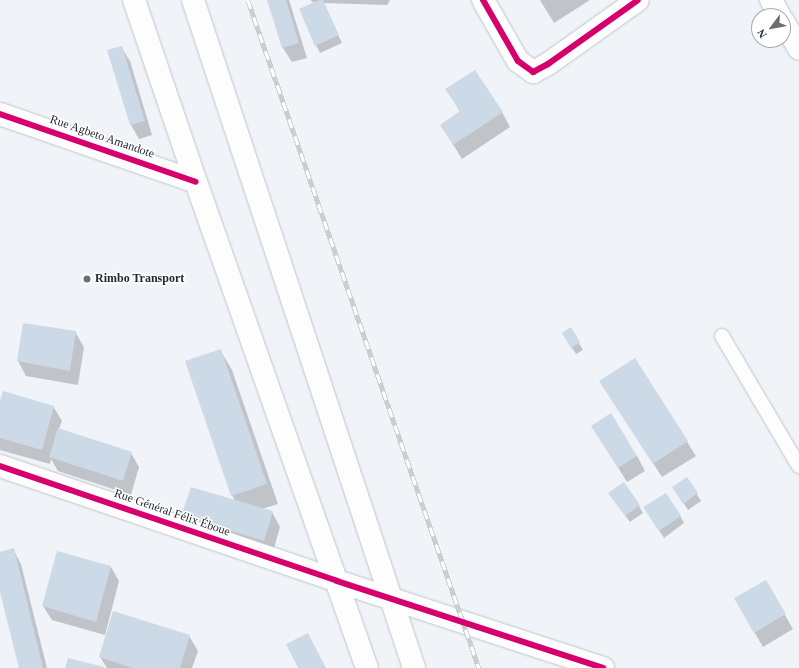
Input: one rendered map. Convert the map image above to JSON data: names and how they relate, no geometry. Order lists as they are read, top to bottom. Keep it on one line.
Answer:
{"streets":{"main road":["Rue Agbeto Amandote","Rue Général Félix Éboue"]},"places":["Rimbo Transport"],"north":"bottom left"}
